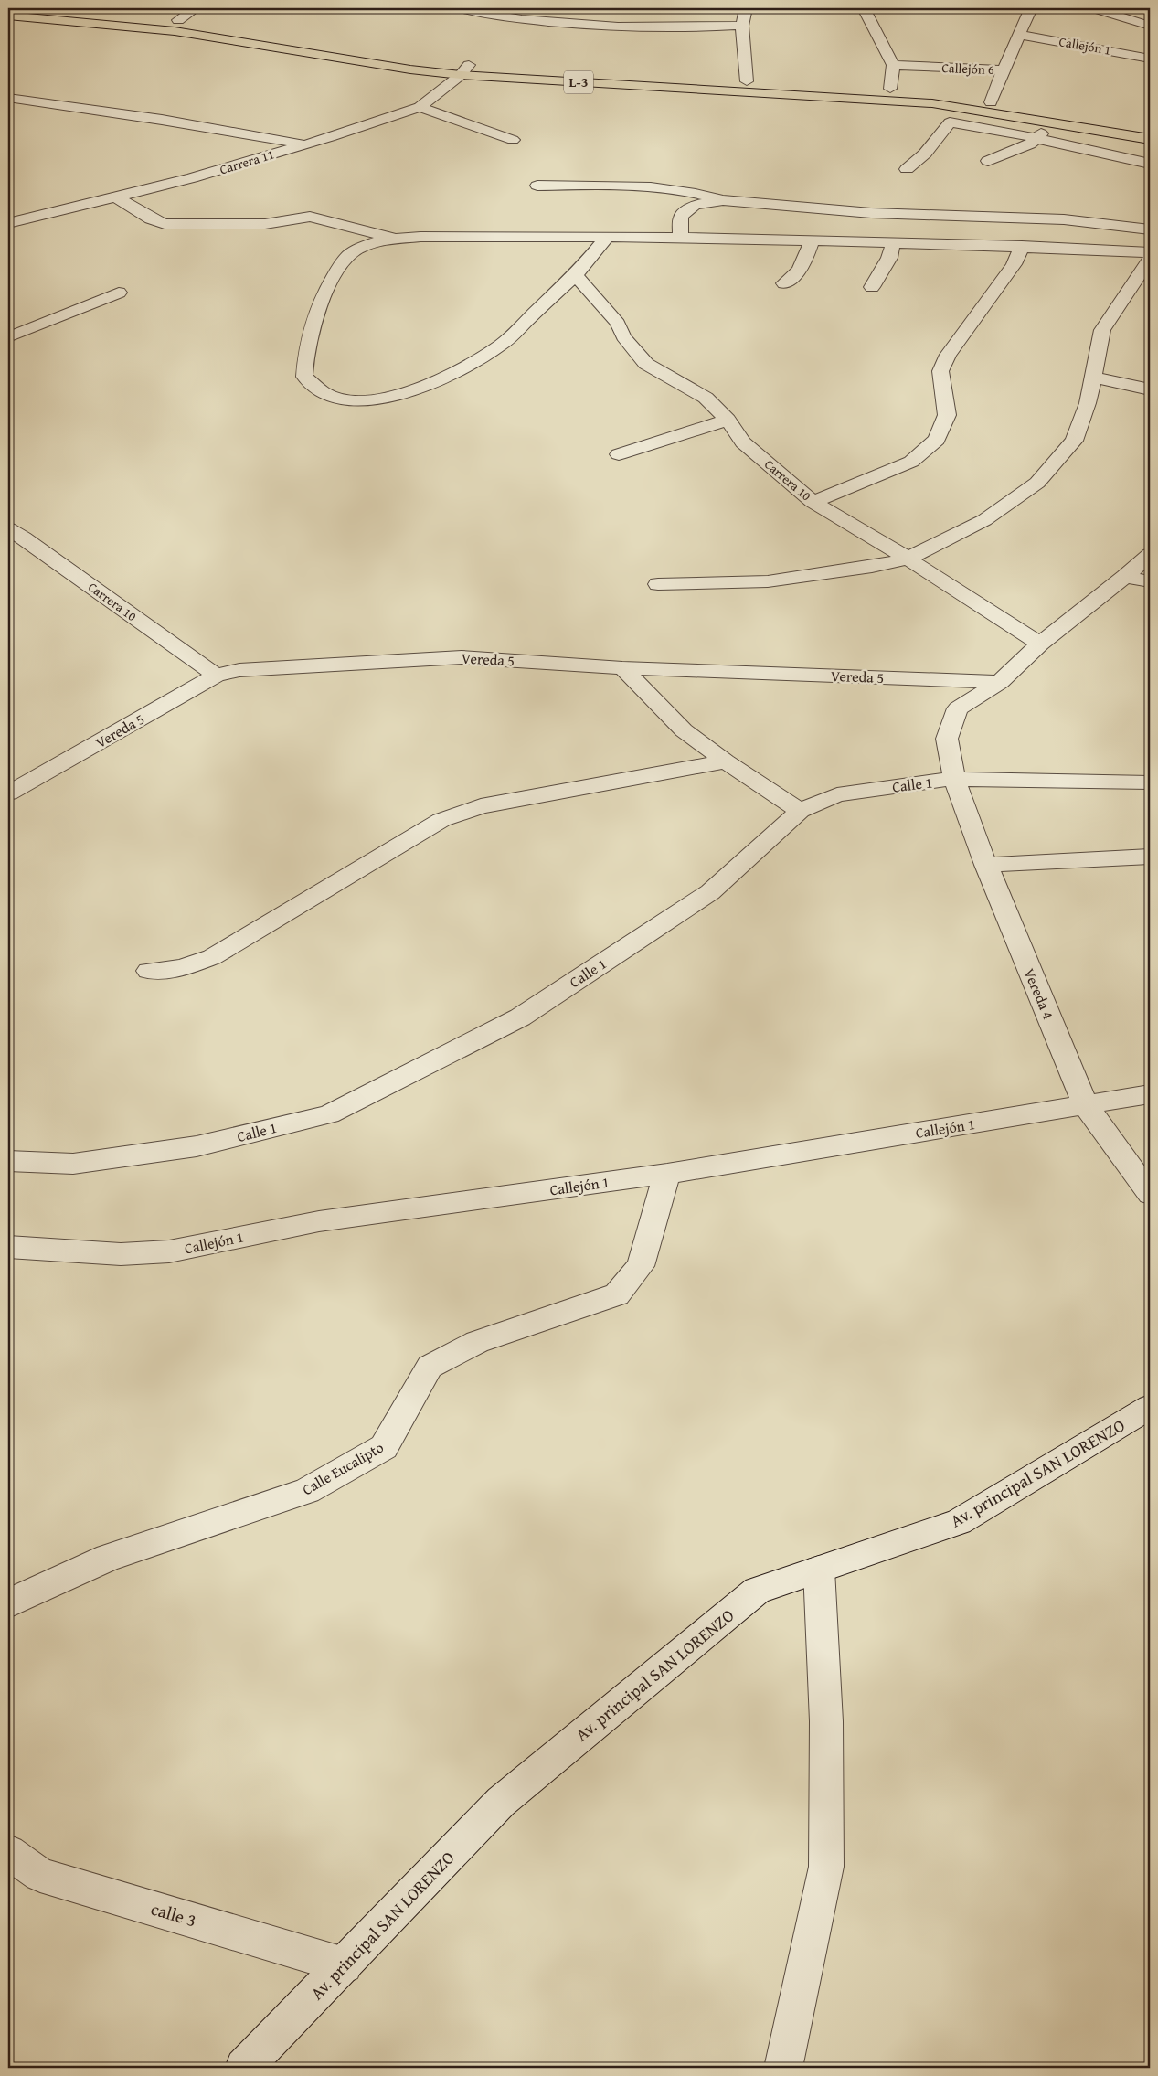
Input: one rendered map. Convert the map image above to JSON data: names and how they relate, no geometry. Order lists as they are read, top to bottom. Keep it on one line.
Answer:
{"streets":{"main road":["L-3"],"street":["Callejón 1","Callejón 6","Carrera 11","Carrera 10","Vereda 5","Calle 1","Vereda 4","Calle Eucalipto","Av. principal SAN LORENZO","calle 3"]},"crossings":[["Callejón 1","Callejón 6"],["Callejón 1","Vereda 4"],["Callejón 1","Calle Eucalipto"],["L-3","Carrera 11"],["Carrera 10","Vereda 5"],["Carrera 10","Vereda 4"],["Vereda 5","Vereda 4"],["Calle 1","Vereda 4"],["Av. principal SAN LORENZO","calle 3"]]}
